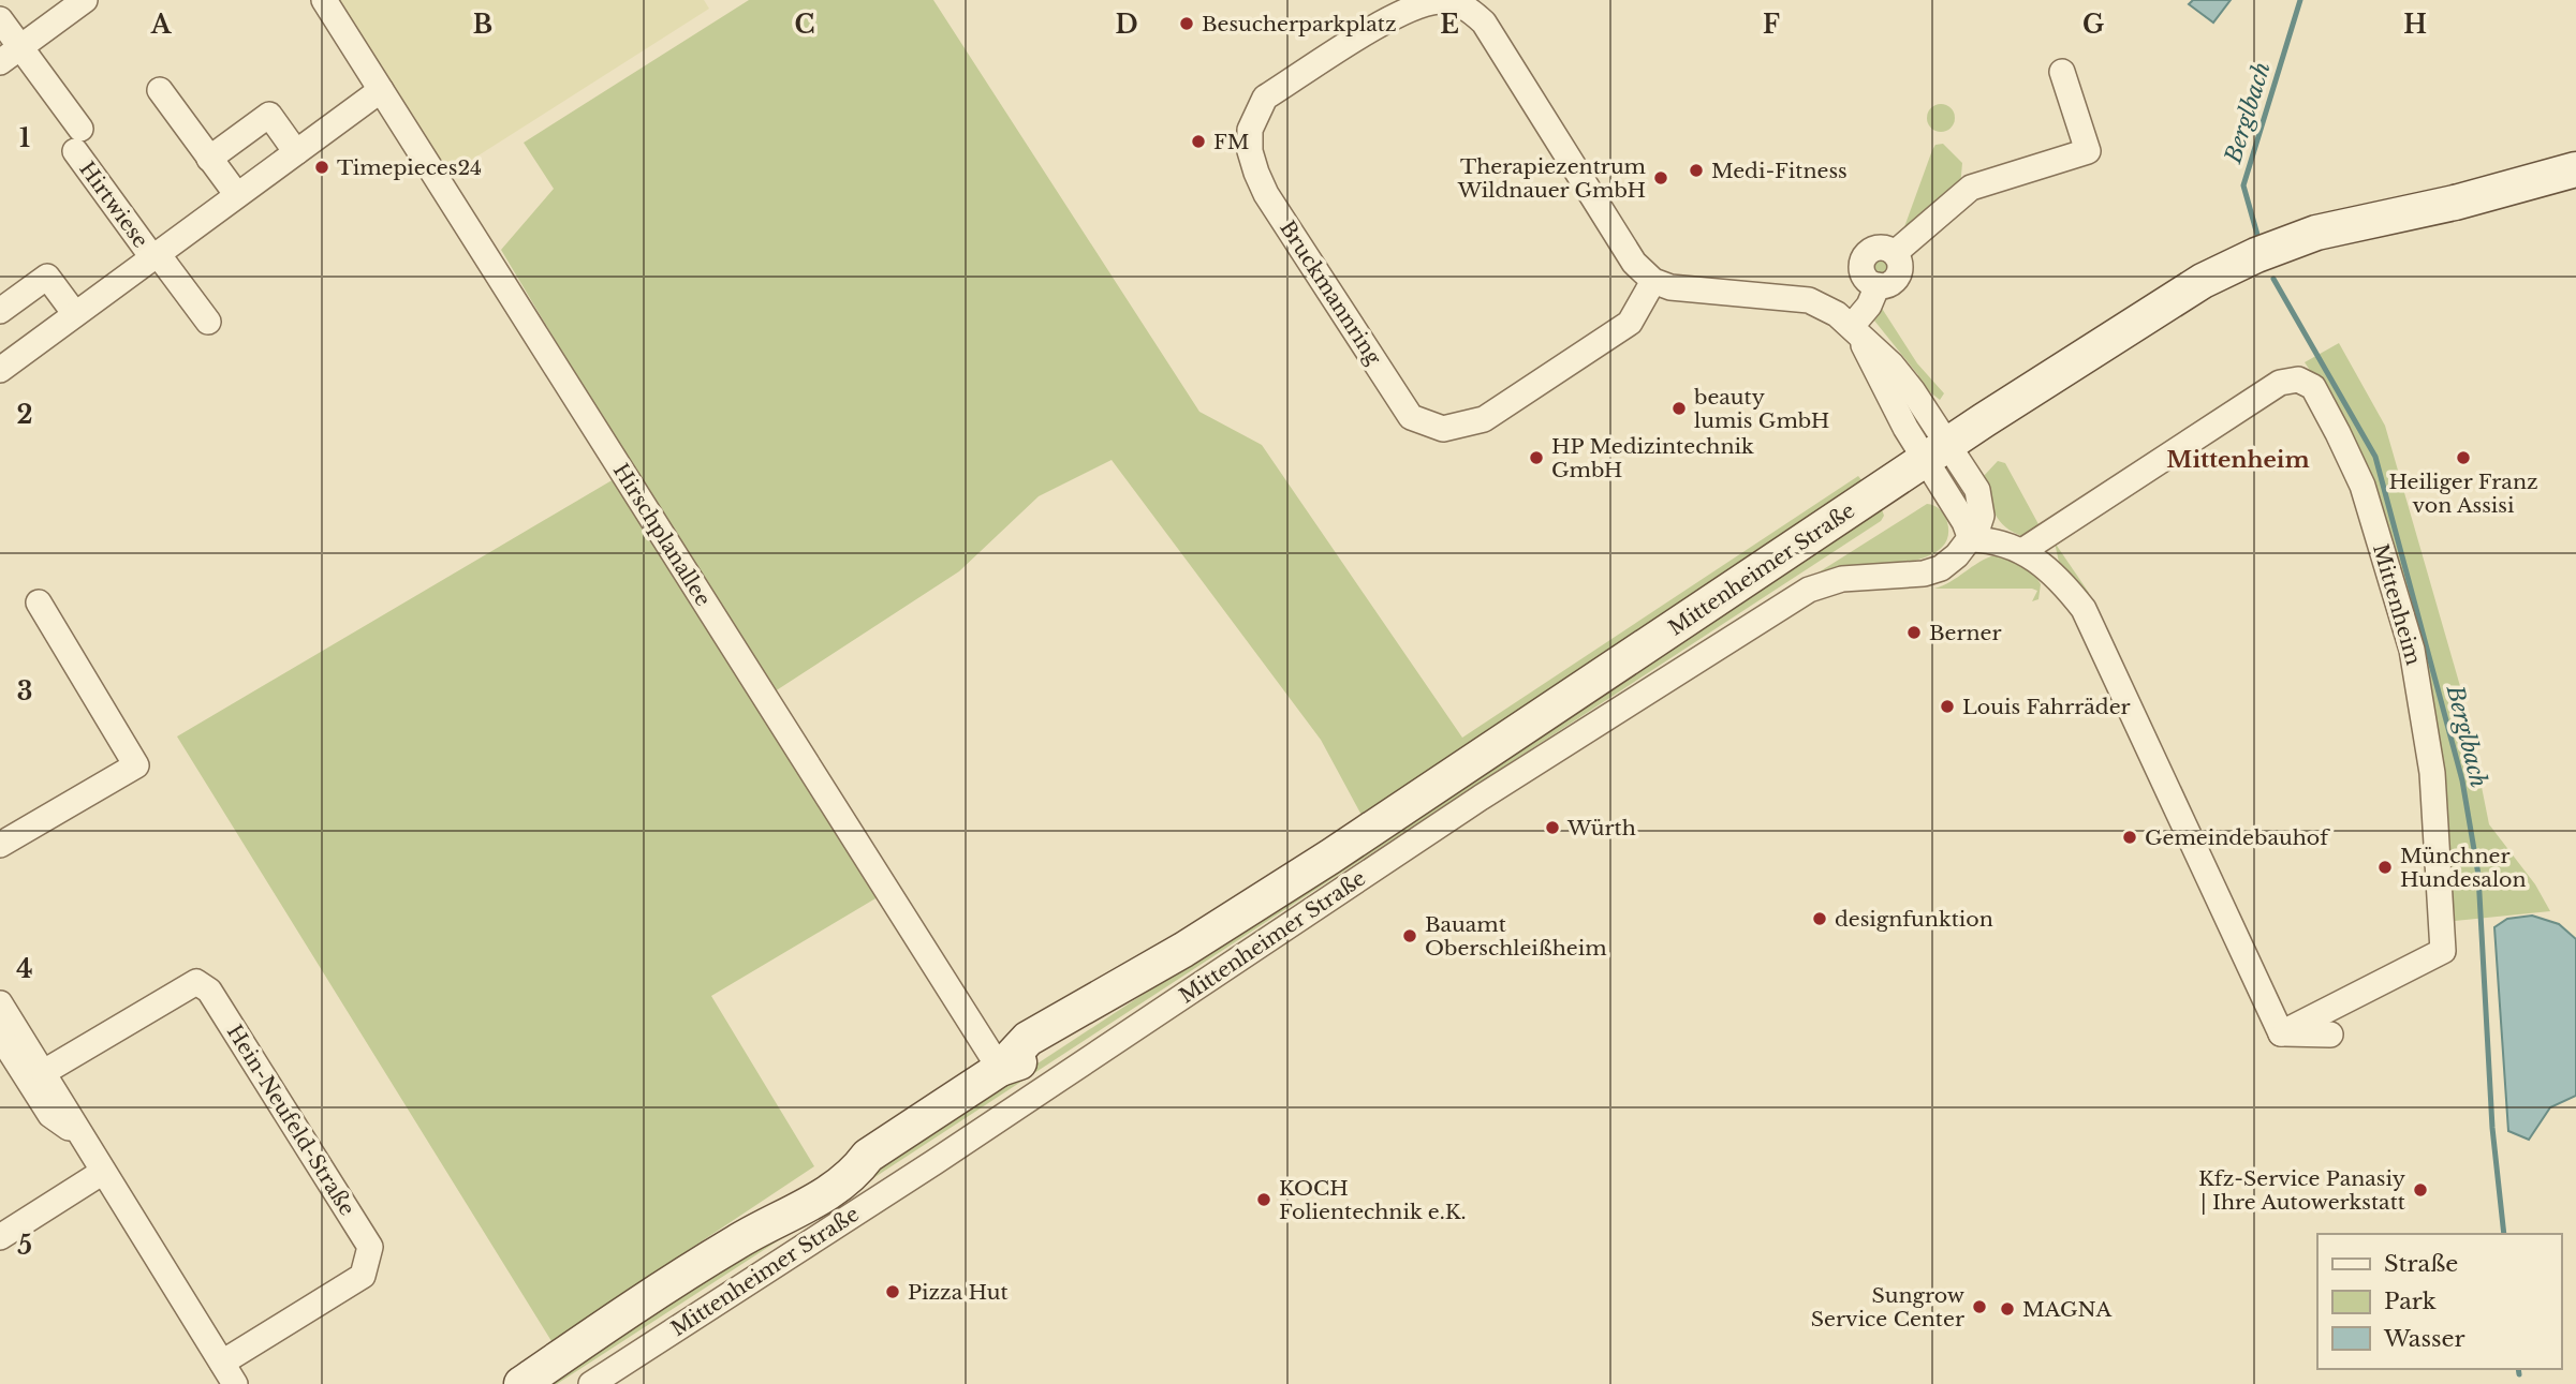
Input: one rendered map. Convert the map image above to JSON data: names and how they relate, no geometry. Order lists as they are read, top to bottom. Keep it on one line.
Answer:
{"streets":{"main road":["Mittenheimer Straße"],"street":["Hirtwiese","Bruckmannring","Hirschplanallee","Mittenheim","Hein-Neufeld-Straße"]},"crossings":[["Hirtwiese","Hirschplanallee"],["Hirschplanallee","Mittenheimer Straße"]],"districts":["Mittenheim"],"water":["Berglbach"],"places":["Besucherparkplatz","FM","Timepieces24","Medi-Fitness","Therapiezentrum Wildnauer GmbH","beauty lumis GmbH","HP Medizintechnik GmbH","Heiliger Franz von Assisi","Berner","Louis Fahrräder","Würth","Gemeindebauhof","Münchner Hundesalon","designfunktion","Bauamt Oberschleißheim","Kfz-Service Panasiy | Ihre Autowerkstatt","KOCH Folientechnik e.K.","Pizza Hut","Sungrow Service Center","MAGNA"],"legend":["Straße","Park","Wasser"],"grid":{"columns":["A","B","C","D","E","F","G","H"],"rows":["1","2","3","4","5"]}}
